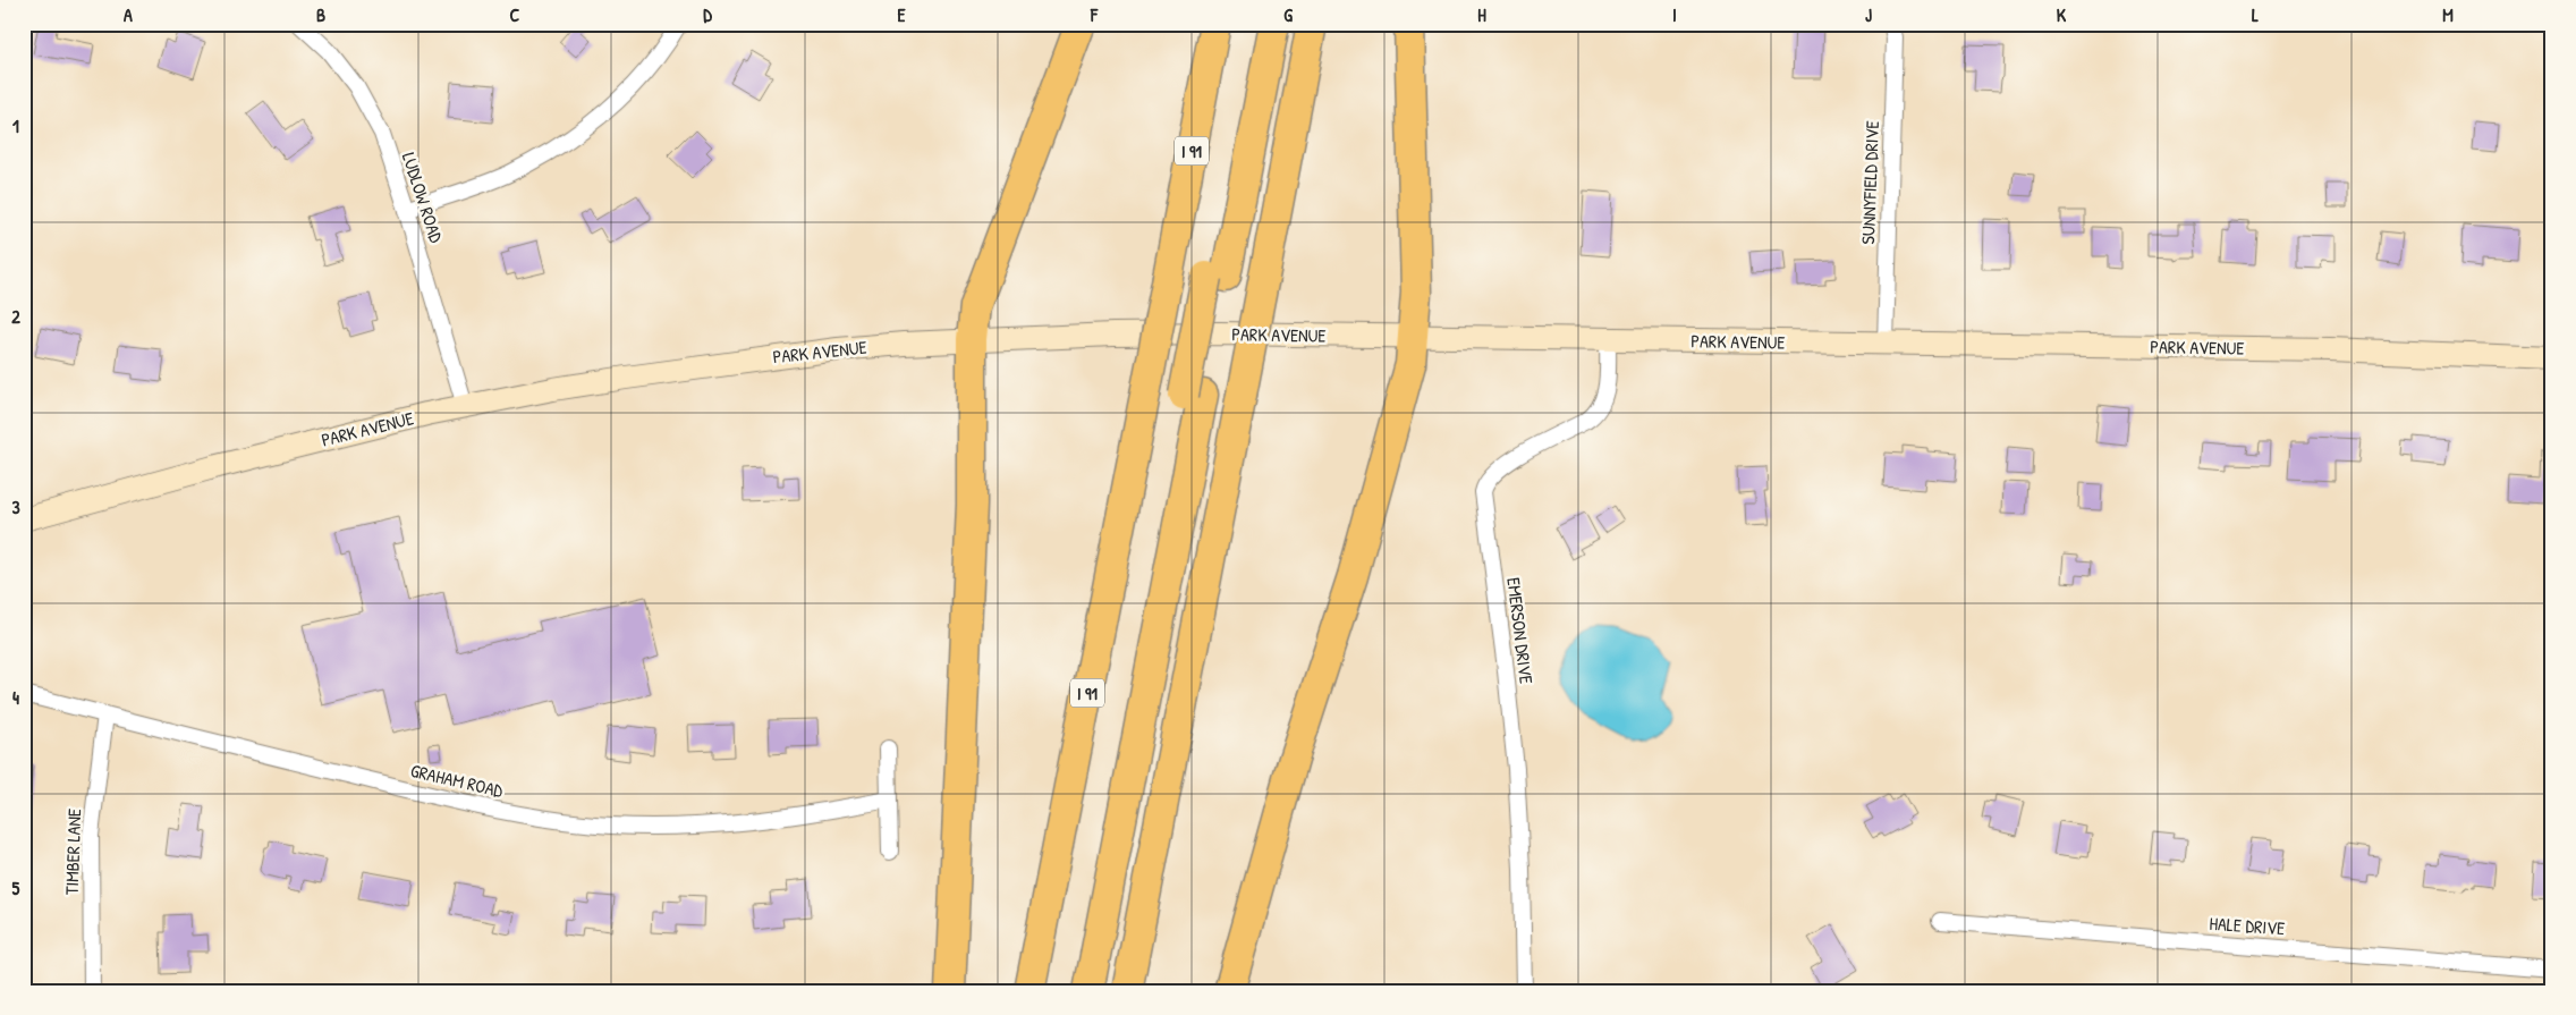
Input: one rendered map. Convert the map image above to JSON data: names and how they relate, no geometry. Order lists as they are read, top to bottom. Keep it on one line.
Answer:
{"streets":{"highway":["I 91"],"main road":["PARK AVENUE"],"street":["SUNNYFIELD DRIVE","LUDLOW ROAD","EMERSON DRIVE","GRAHAM ROAD","TIMBER LANE","HALE DRIVE"]},"crossings":[["SUNNYFIELD DRIVE","PARK AVENUE"],["LUDLOW ROAD","PARK AVENUE"],["PARK AVENUE","EMERSON DRIVE"],["GRAHAM ROAD","TIMBER LANE"]],"grid":{"columns":["A","B","C","D","E","F","G","H","I","J","K","L","M"],"rows":["1","2","3","4","5"]}}
